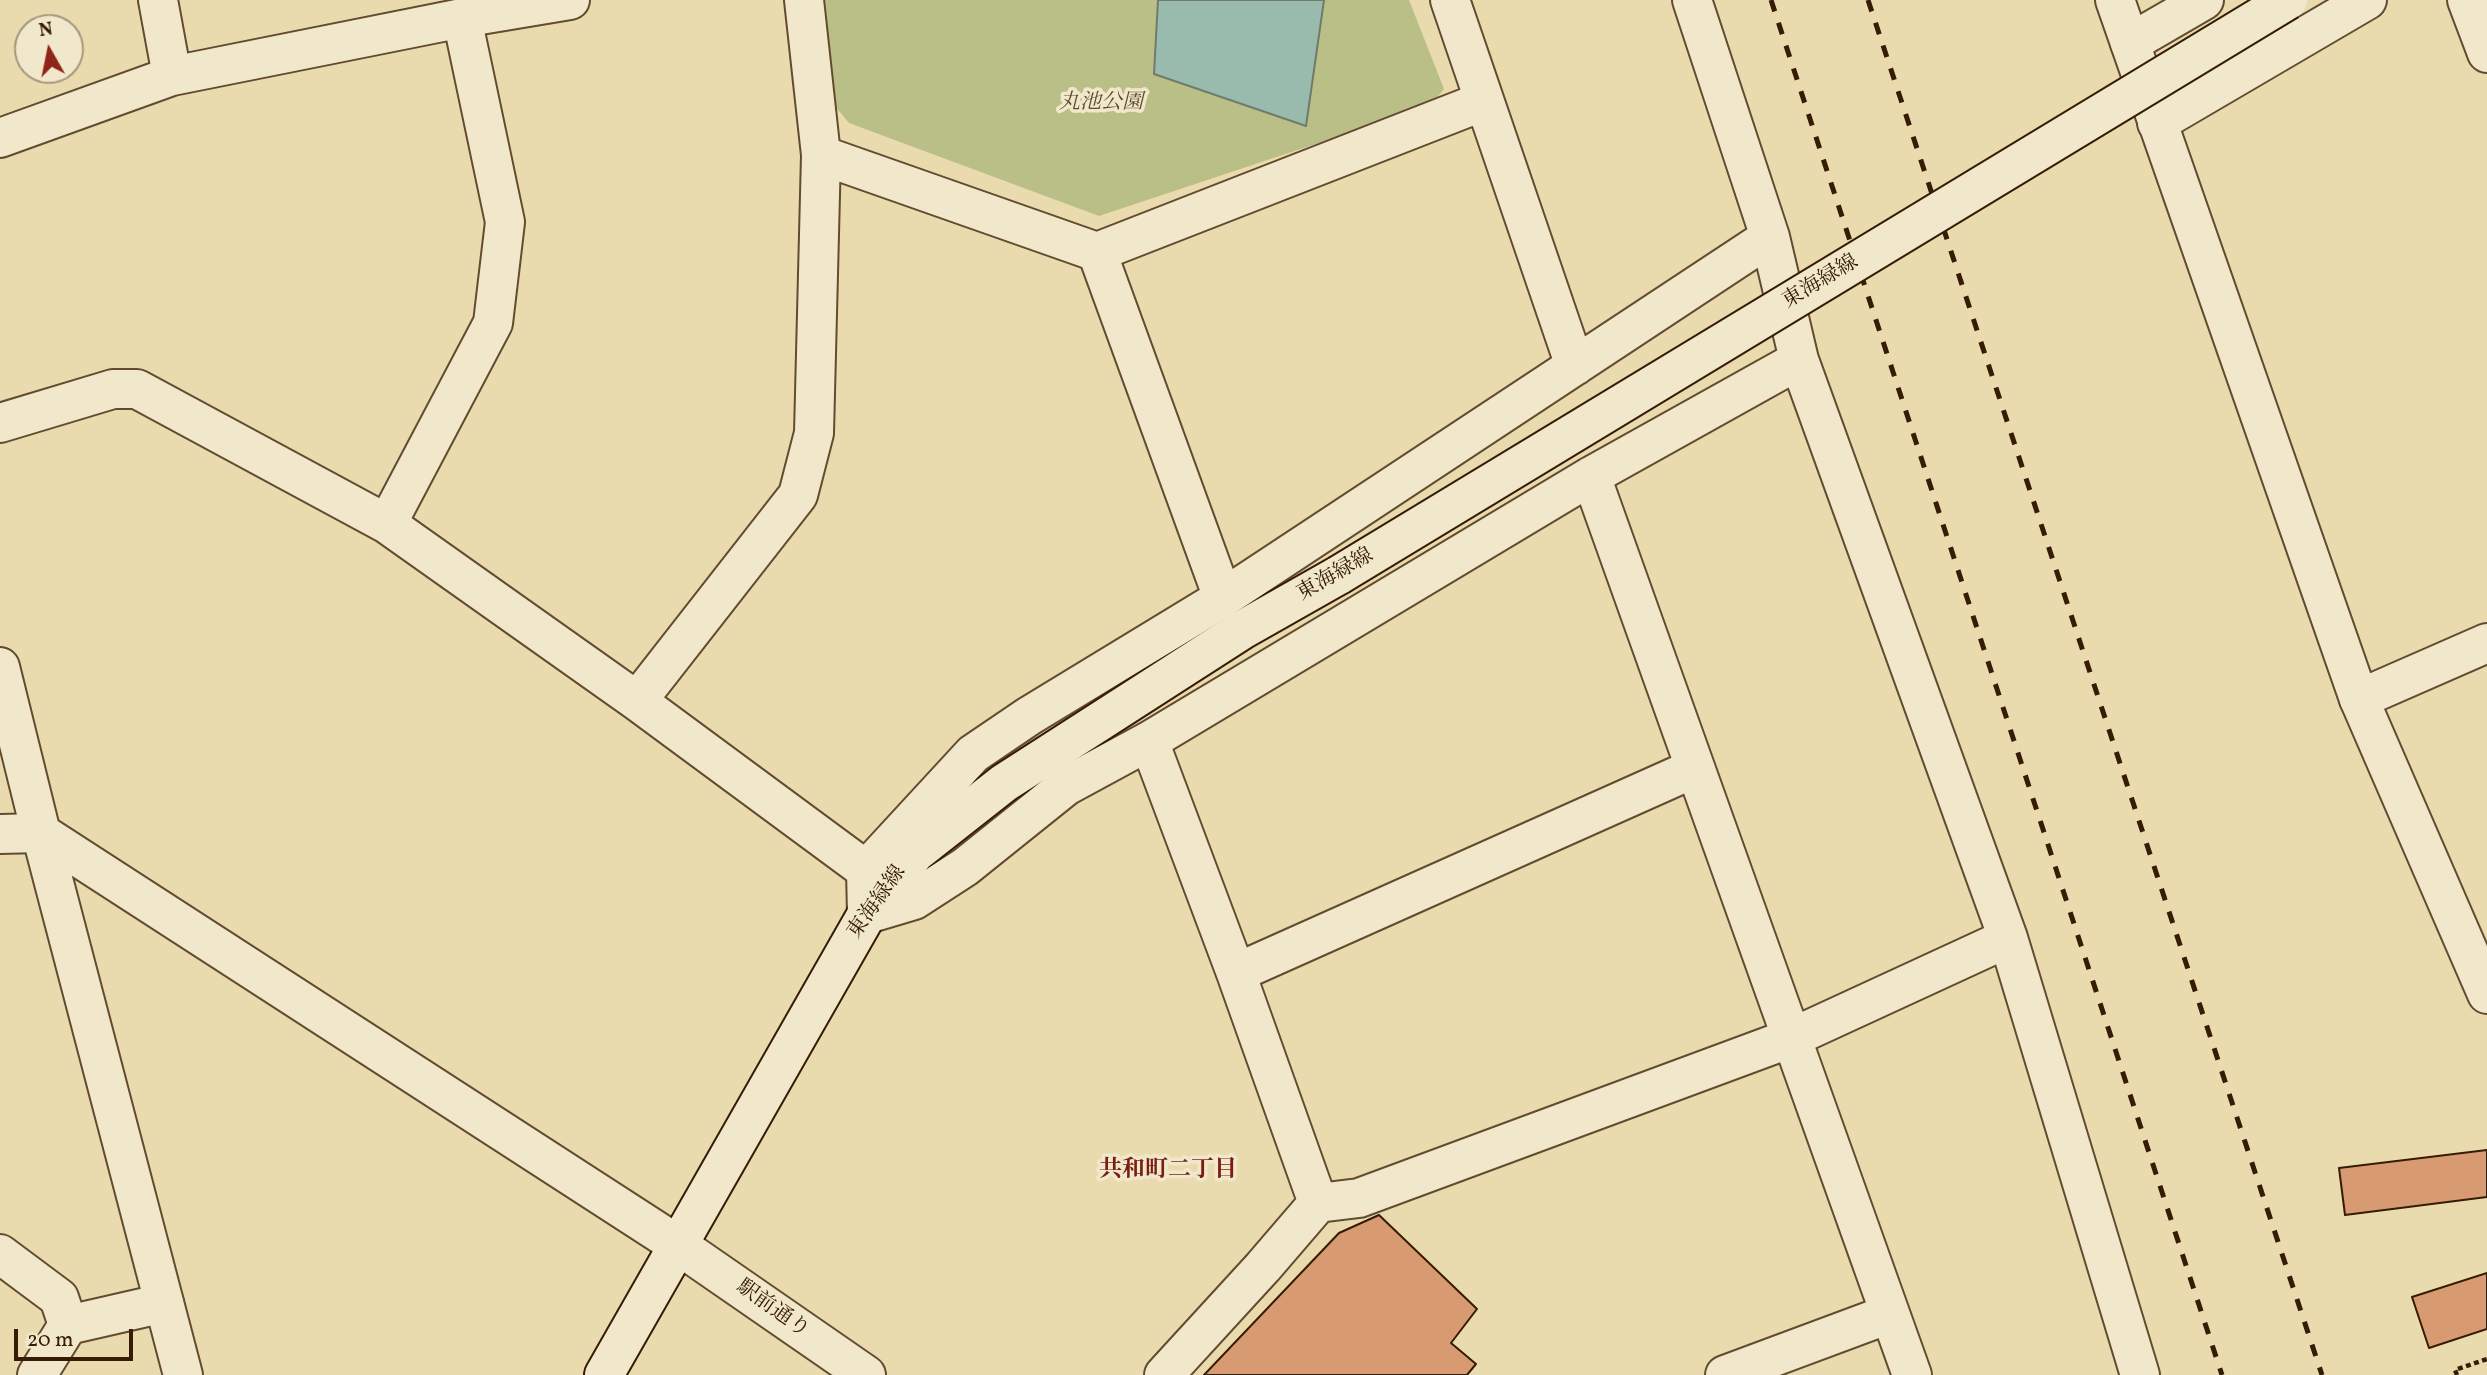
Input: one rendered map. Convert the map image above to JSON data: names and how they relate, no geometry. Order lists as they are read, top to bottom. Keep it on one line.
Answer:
{"streets":{"street":["東海緑線","駅前通り"]},"crossings":[["東海緑線","駅前通り"]],"districts":["共和町二丁目"],"parks":["丸池公園"],"scale_bar":"20 m","north":"top"}
